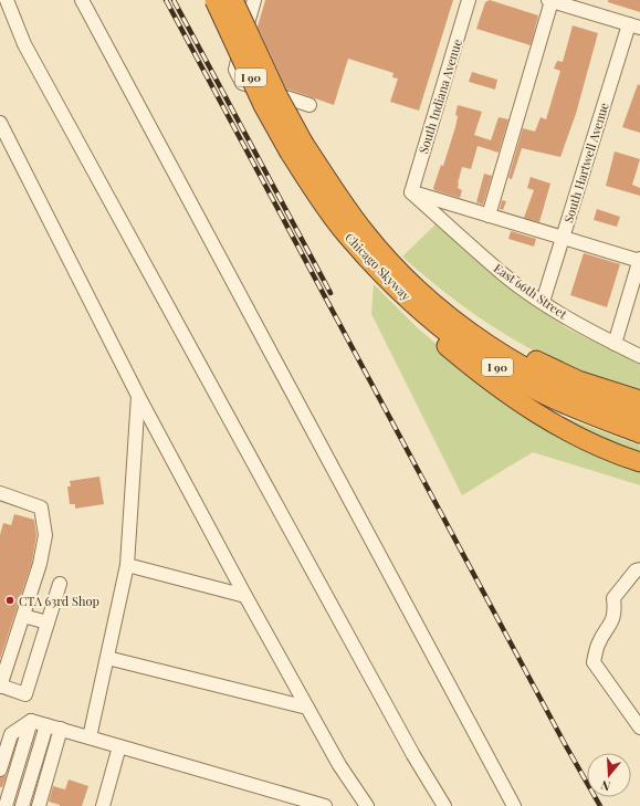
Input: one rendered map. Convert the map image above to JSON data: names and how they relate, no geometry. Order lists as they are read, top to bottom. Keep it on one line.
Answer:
{"streets":{"highway":["I 90","Chicago Skyway"],"street":["South Indiana Avenue","South Hartwell Avenue","East 66th Street"]},"crossings":[["South Indiana Avenue","East 66th Street"],["South Hartwell Avenue","East 66th Street"]],"places":["CTA 63rd Shop"],"north":"bottom"}
